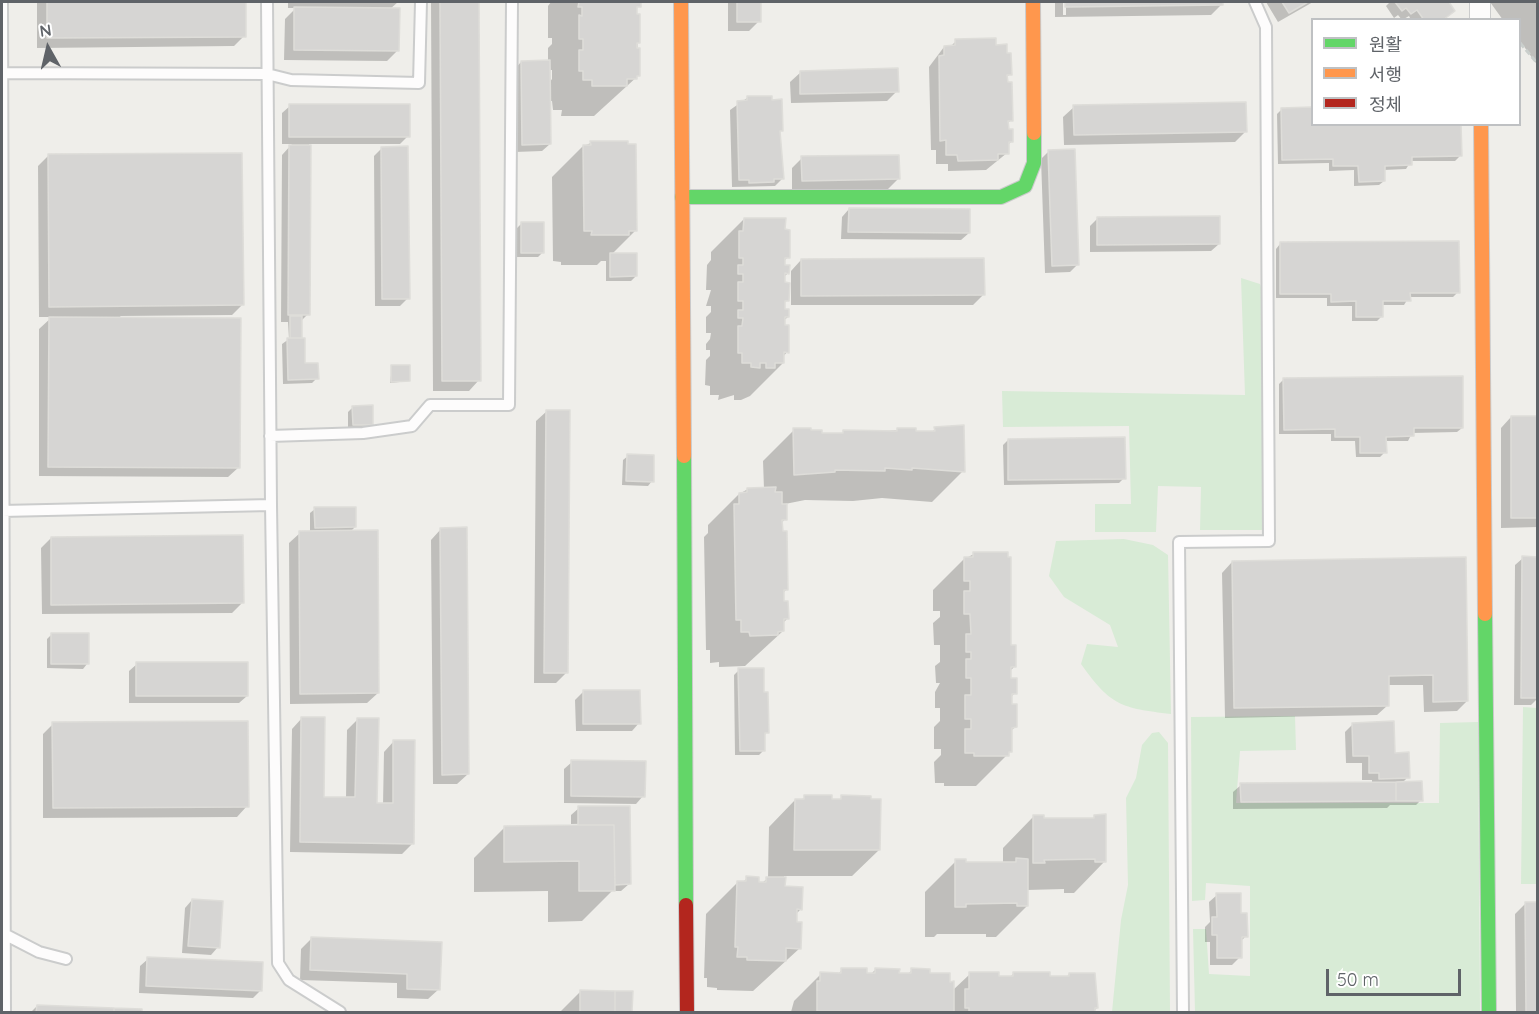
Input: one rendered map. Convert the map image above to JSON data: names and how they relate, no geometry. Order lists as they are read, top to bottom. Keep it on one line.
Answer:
{"legend":["원활","서행","정체"],"scale_bar":"50 m","north":"top"}
